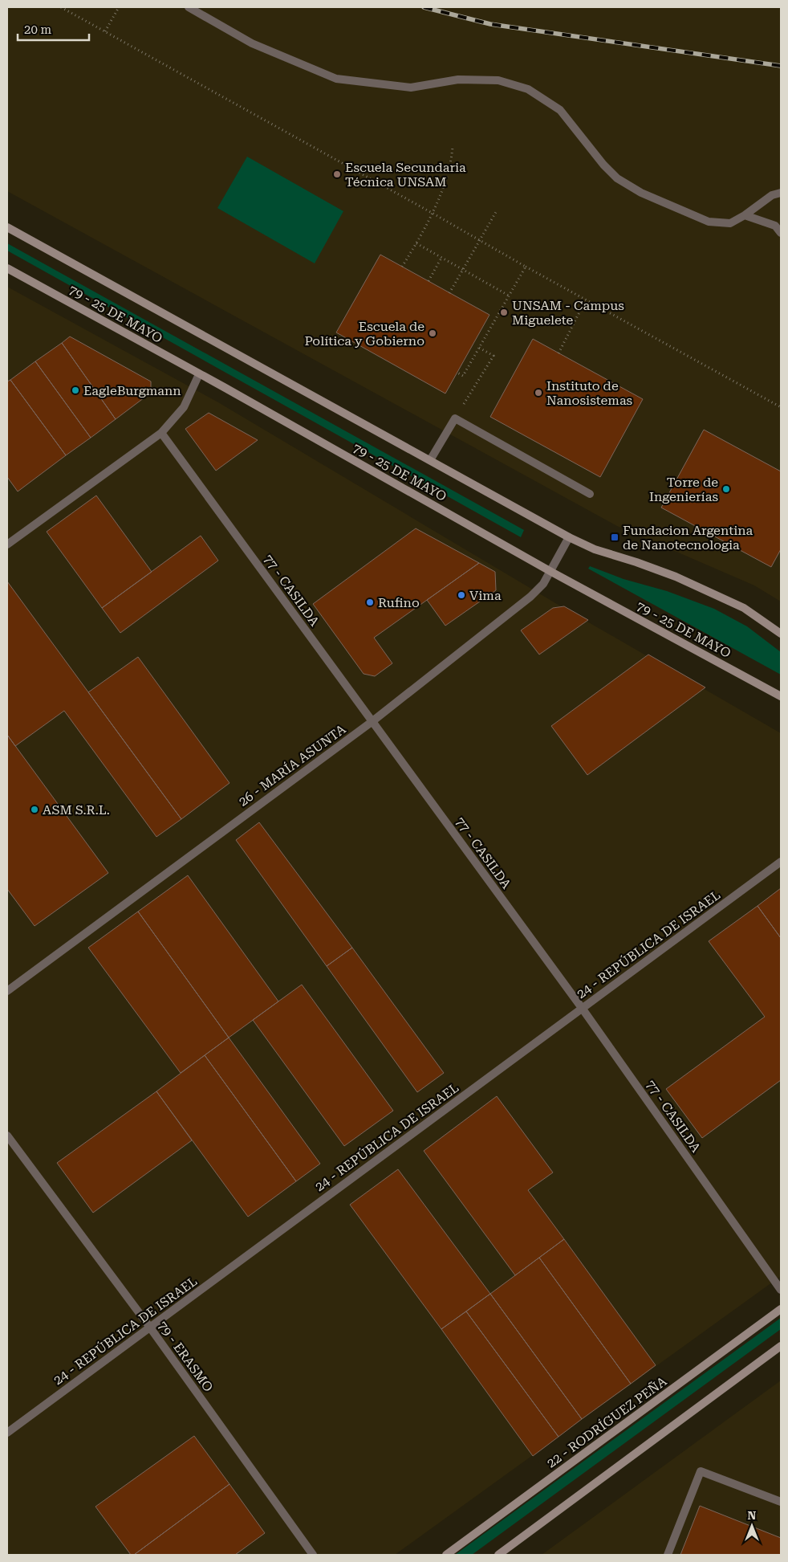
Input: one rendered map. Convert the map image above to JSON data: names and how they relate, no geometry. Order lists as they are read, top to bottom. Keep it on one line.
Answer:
{"streets":{"main road":["79 - 25 DE MAYO","22 - RODRÍGUEZ PEÑA"],"street":["77 - CASILDA","26 - MARÍA ASUNTA","24 - REPÚBLICA DE ISRAEL","79 - ERASMO"]},"crossings":[["79 - 25 DE MAYO","26 - MARÍA ASUNTA"],["77 - CASILDA","26 - MARÍA ASUNTA"],["77 - CASILDA","24 - REPÚBLICA DE ISRAEL"],["24 - REPÚBLICA DE ISRAEL","79 - ERASMO"]],"places":{"other":["Escuela Secundaria Técnica UNSAM","UNSAM - Campus Miguelete","Escuela de Política y Gobierno","EagleBurgmann","Instituto de Nanosistemas","Torre de Ingenierías","Vima","Rufino","ASM S.R.L."],"transit":["Fundacion Argentina de Nanotecnologia"]},"scale_bar":"20 m","north":"top"}
